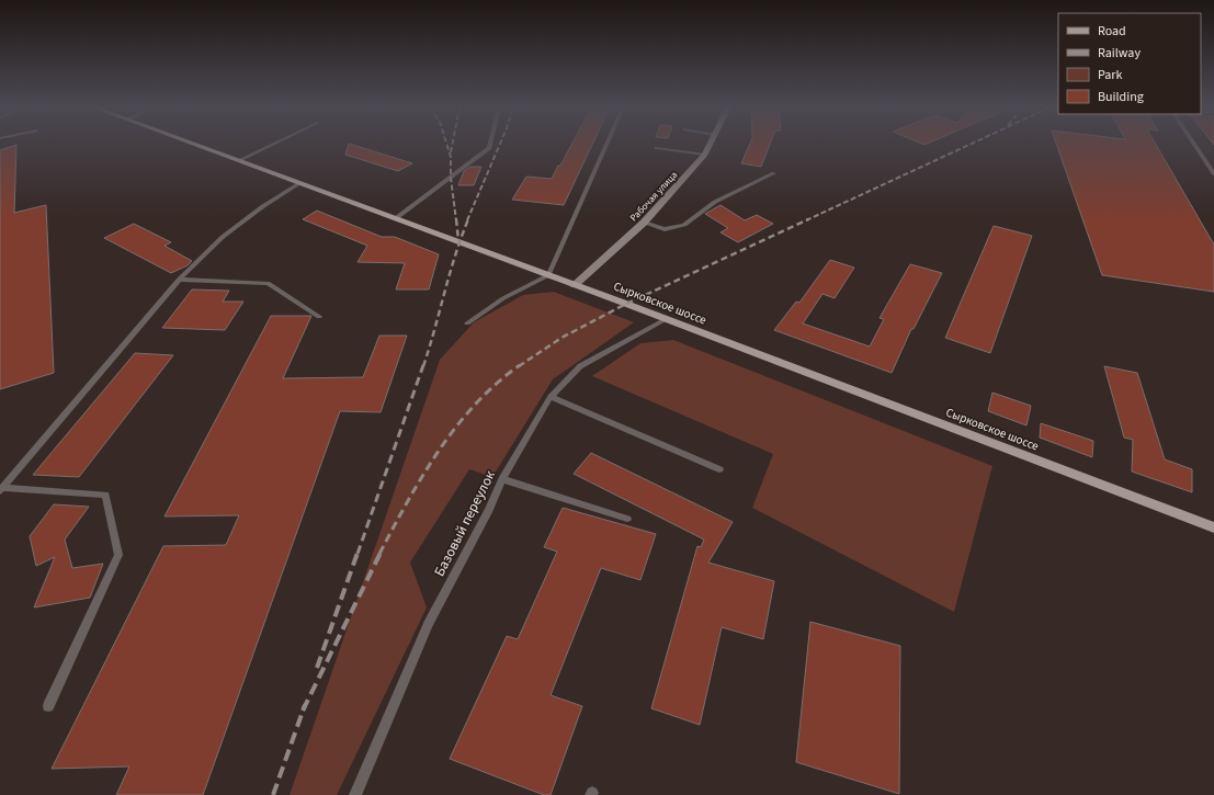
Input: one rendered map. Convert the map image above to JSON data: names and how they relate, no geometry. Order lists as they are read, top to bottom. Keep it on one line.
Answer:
{"streets":{"main road":["Рабочая улица","Сырковское шоссе"],"lane":["Базовый переулок"]},"crossings":[["Рабочая улица","Сырковское шоссе"],["Сырковское шоссе","Базовый переулок"]],"legend":["Road","Railway","Park","Building"]}
